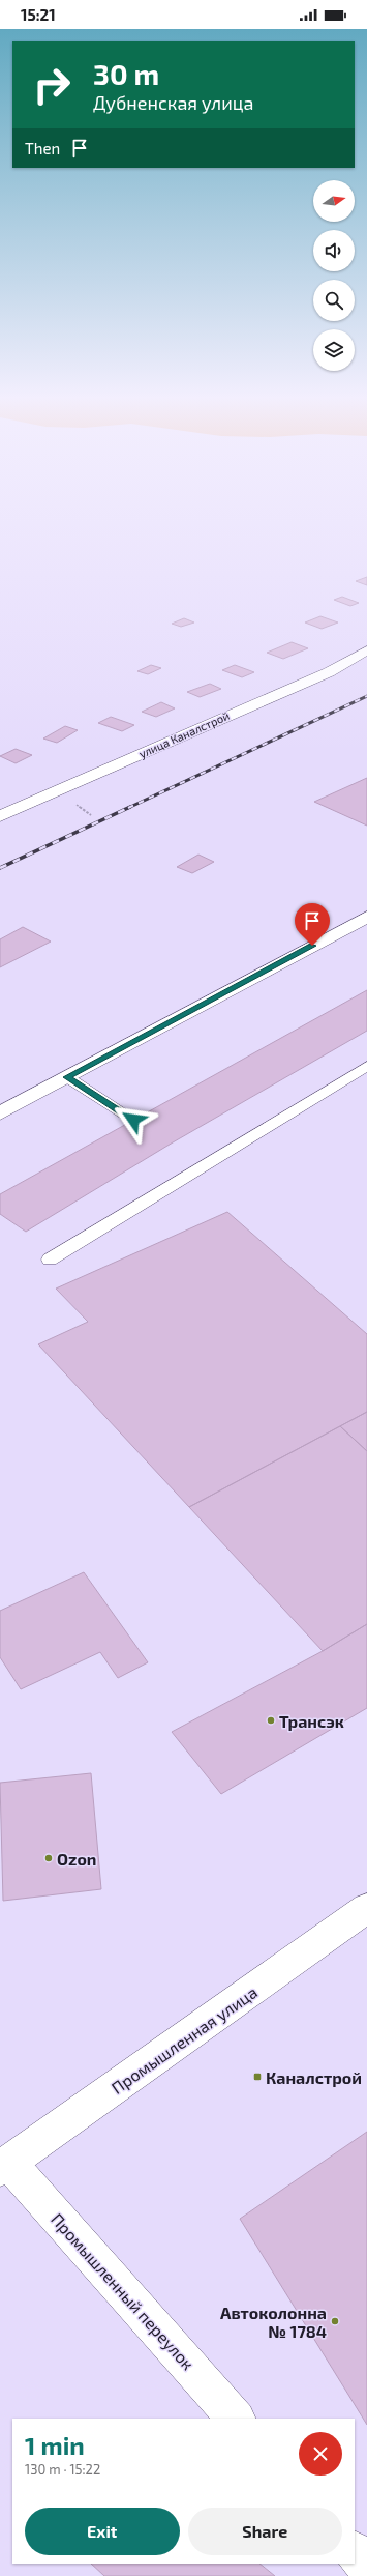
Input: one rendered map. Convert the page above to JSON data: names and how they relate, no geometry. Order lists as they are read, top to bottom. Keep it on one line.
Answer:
{"streets":{"street":["улица Каналстрой","Промышленная улица","Промышленный переулок"]},"crossings":[["Промышленная улица","Промышленный переулок"]],"places":{"other":["Трансэк","Ozon","Автоколонна № 1784"],"transit":["Каналстрой"]},"north":"right","page":{"status":"15:21","turn":["30 m","Дубненская улица"],"then":"Then","heading":["1 min","130 m · 15:22"],"buttons":["Exit","Share"]}}
